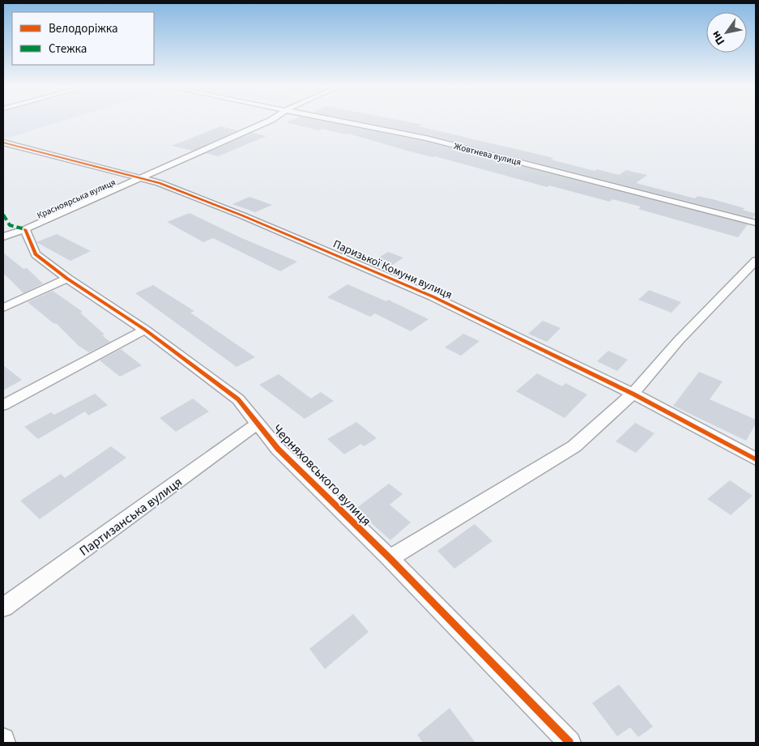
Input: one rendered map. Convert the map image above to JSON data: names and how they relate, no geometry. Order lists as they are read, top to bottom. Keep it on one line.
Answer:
{"streets":{"street":["Жовтнева вулиця","Красноярська вулиця","Паризької Комуни вулиця","Черняховського вулиця","Партизанська вулиця"]},"crossings":[["Красноярська вулиця","Паризької Комуни вулиця"],["Красноярська вулиця","Черняховського вулиця"],["Черняховського вулиця","Партизанська вулиця"]],"legend":["Велодоріжка","Стежка"],"north":"bottom left"}
